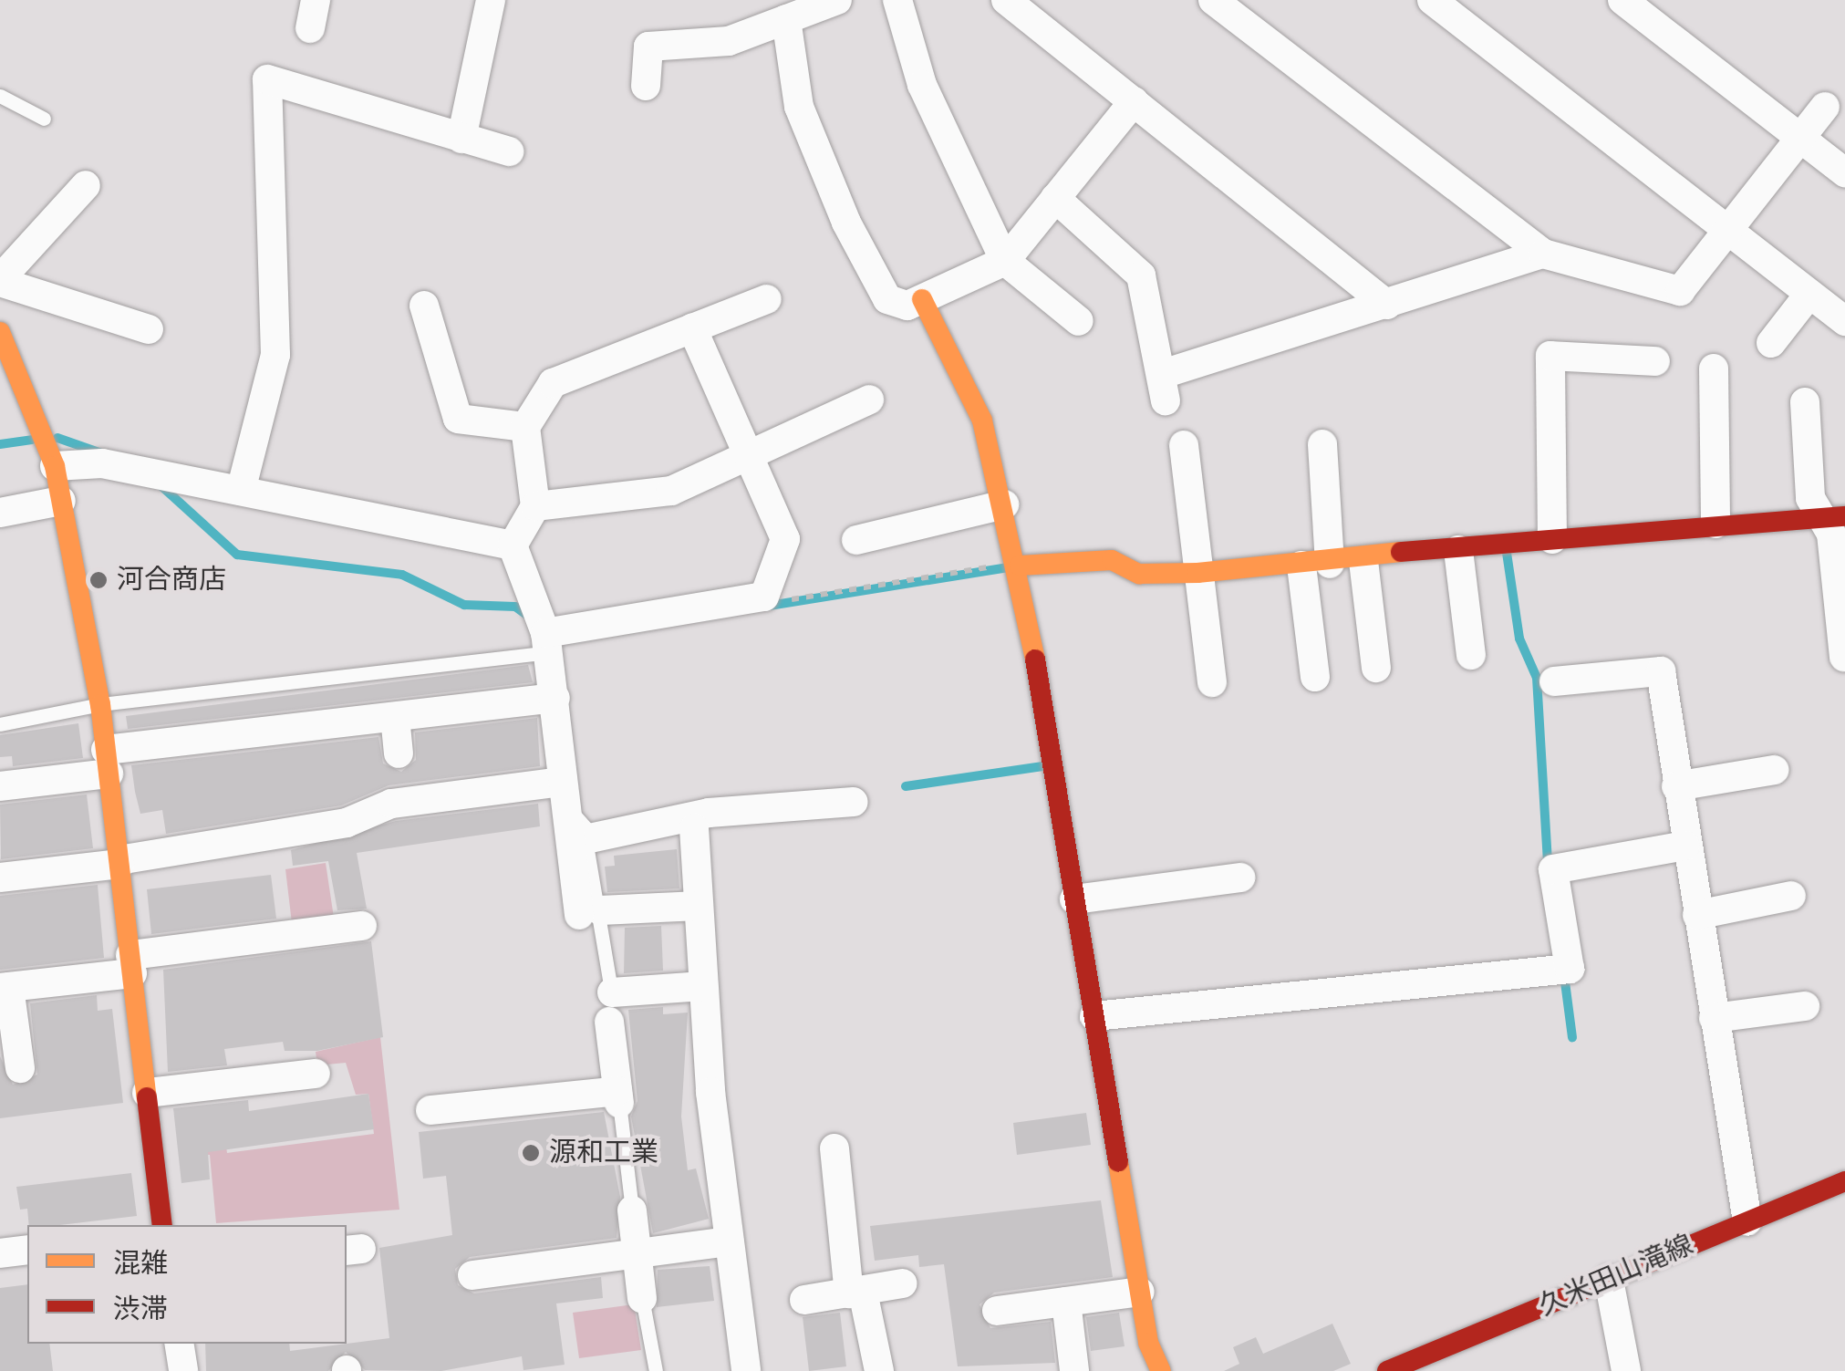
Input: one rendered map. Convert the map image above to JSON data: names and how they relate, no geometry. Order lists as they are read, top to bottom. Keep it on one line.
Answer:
{"streets":{"street":["久米田山滝線"]},"places":["河合商店","源和工業"],"legend":["混雑","渋滞"]}
